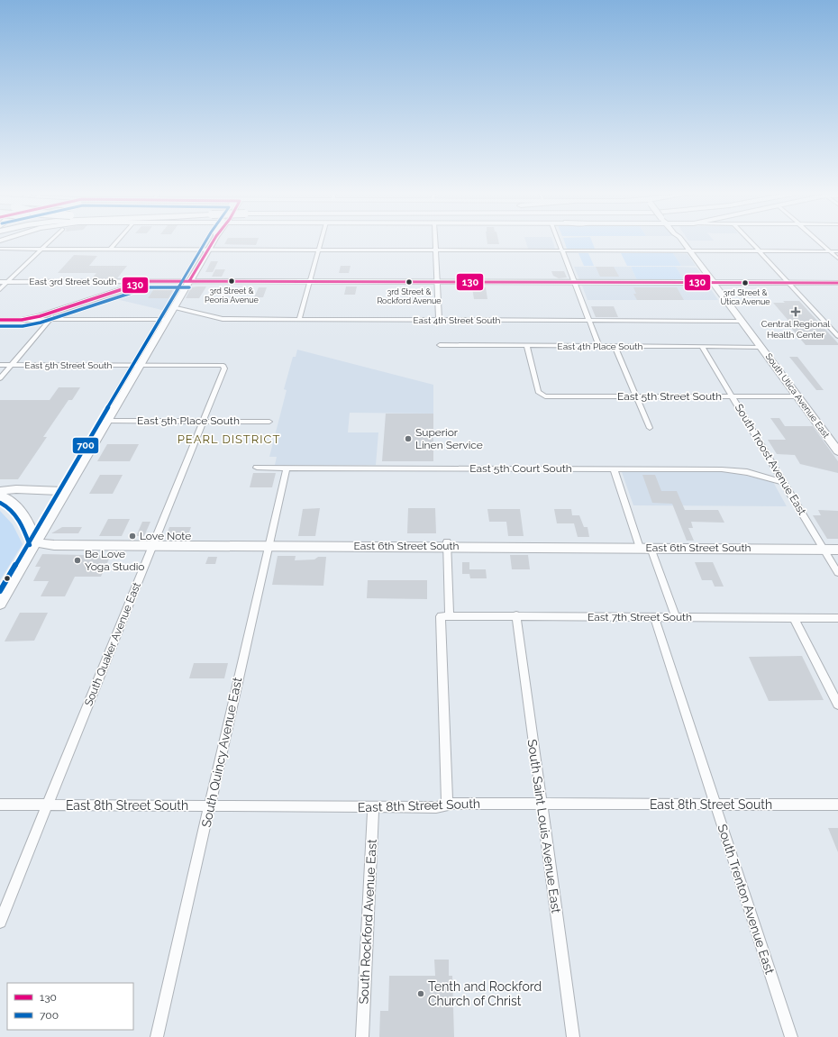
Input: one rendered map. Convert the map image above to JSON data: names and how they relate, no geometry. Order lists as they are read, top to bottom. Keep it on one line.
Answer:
{"streets":{"main road":["East 3rd Street South","South Utica Avenue East","East 6th Street South"],"street":["East 4th Street South","East 4th Place South","East 5th Street South","East 5th Place South","South Troost Avenue East","East 5th Court South","East 7th Street South","South Quaker Avenue East","South Quincy Avenue East","East 8th Street South","South Saint Louis Avenue East","South Trenton Avenue East","South Rockford Avenue East"]},"crossings":[["East 3rd Street South","South Utica Avenue East"],["East 4th Street South","South Utica Avenue East"],["East 4th Place South","East 5th Street South"],["East 4th Place South","South Utica Avenue East"],["East 4th Place South","South Troost Avenue East"],["East 5th Street South","South Utica Avenue East"],["East 5th Street South","South Troost Avenue East"],["East 5th Street South","South Quaker Avenue East"],["East 5th Place South","South Quaker Avenue East"],["South Troost Avenue East","East 5th Court South"],["South Troost Avenue East","East 6th Street South"],["East 5th Court South","South Quincy Avenue East"],["East 6th Street South","South Quaker Avenue East"],["East 6th Street South","South Quincy Avenue East"],["East 7th Street South","South Saint Louis Avenue East"],["East 7th Street South","South Trenton Avenue East"],["South Quaker Avenue East","East 8th Street South"],["South Quincy Avenue East","East 8th Street South"],["East 8th Street South","South Saint Louis Avenue East"],["East 8th Street South","South Trenton Avenue East"],["East 8th Street South","South Rockford Avenue East"]],"districts":["PEARL DISTRICT"],"places":{"other":["3rd Street & Peoria Avenue","3rd Street & Rockford Avenue","3rd Street & Utica Avenue","Superior Linen Service","Love Note","Be Love Yoga Studio","Tenth and Rockford Church of Christ"],"health":["Central Regional Health Center"]},"lines":["transit line 130","transit line 700"],"legend":["130","700"]}
